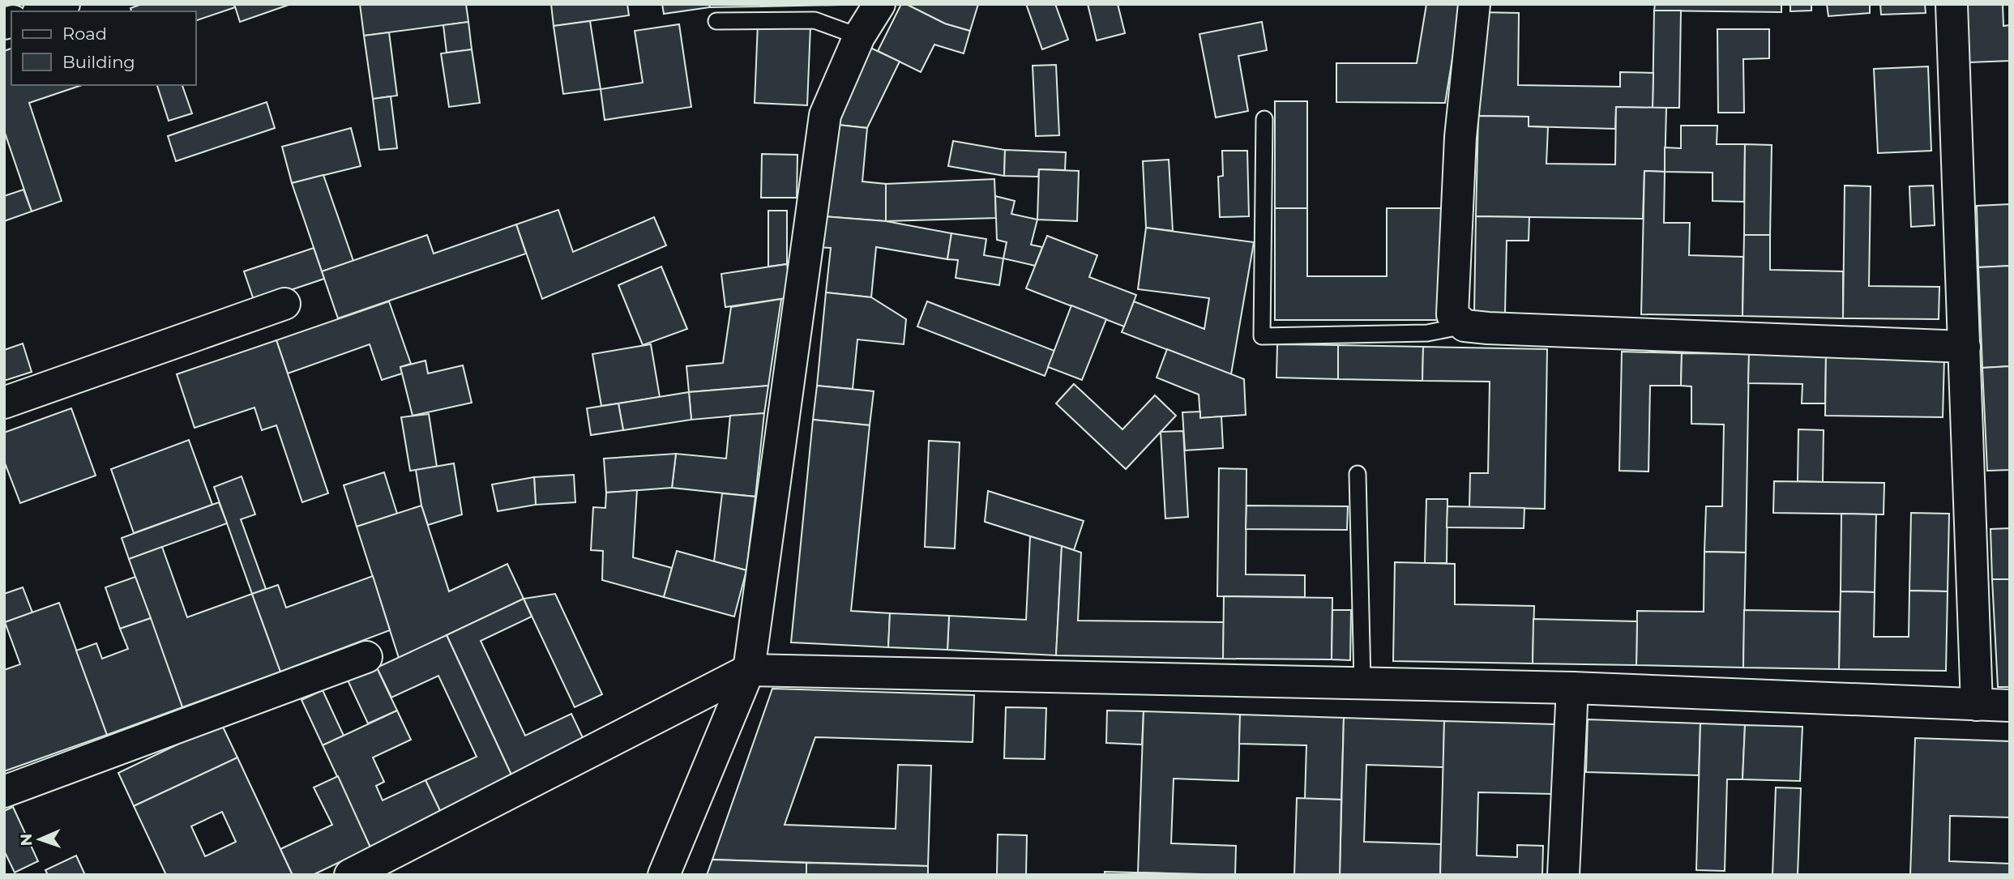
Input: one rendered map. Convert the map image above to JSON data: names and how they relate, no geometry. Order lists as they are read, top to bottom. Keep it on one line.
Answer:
{"legend":["Road","Building"],"north":"left"}
